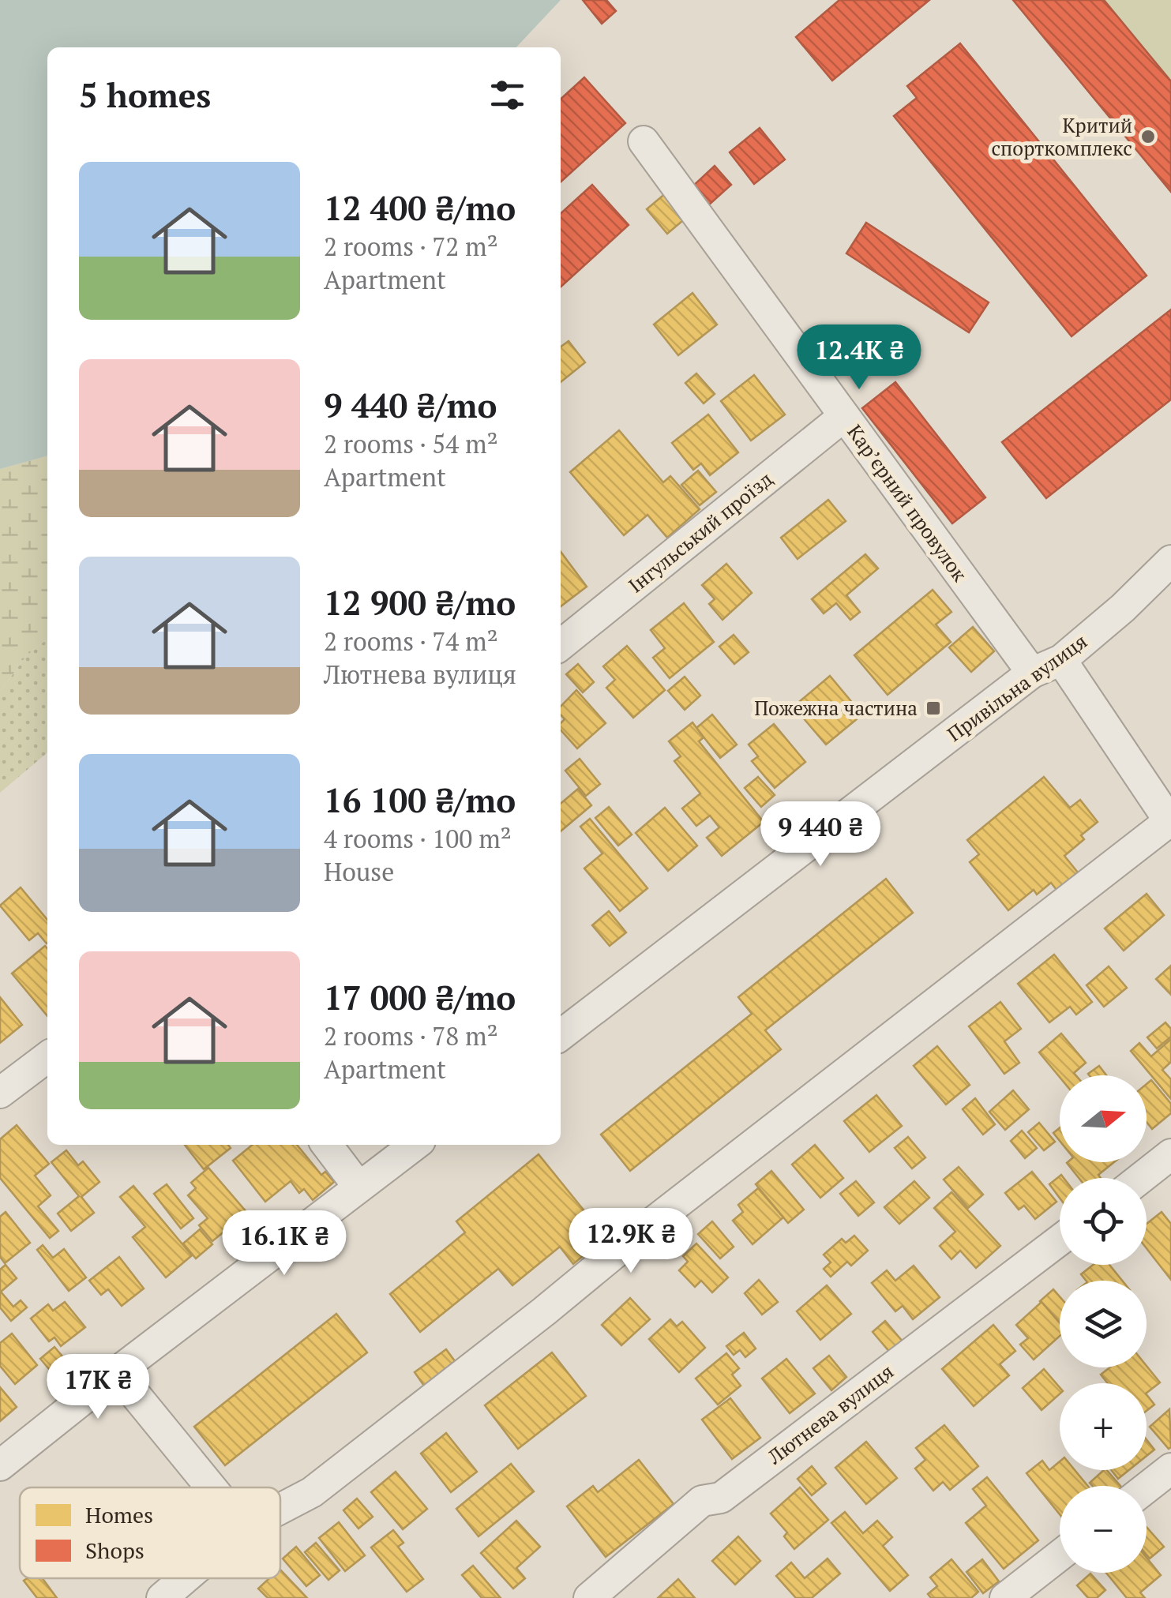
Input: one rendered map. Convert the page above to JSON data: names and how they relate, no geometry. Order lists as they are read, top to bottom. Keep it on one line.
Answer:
{"streets":{"street":["Карʼєрний провулок","Інгульський проїзд","Привільна вулиця","Лютнева вулиця"]},"crossings":[["Карʼєрний провулок","Інгульський проїзд"],["Карʼєрний провулок","Привільна вулиця"]],"places":{"other":["Критий спорткомплекс"],"transit":["Пожежна частина"]},"legend":["Homes","Shops"],"north":"right","page":{"heading":"5 homes","list":[{"name":"12 400 ₴/mo","note":"2 rooms · 72 m² · Apartment"},{"name":"9 440 ₴/mo","note":"2 rooms · 54 m² · Apartment"},{"name":"12 900 ₴/mo","note":"2 rooms · 74 m² · Лютнева вулиця"},{"name":"16 100 ₴/mo","note":"4 rooms · 100 m² · House"},{"name":"17 000 ₴/mo","note":"2 rooms · 78 m² · Apartment"}],"price":["12.4K ₴","9 440 ₴","12.9K ₴","16.1K ₴","17K ₴"],"map_buttons":["+","−"]}}
